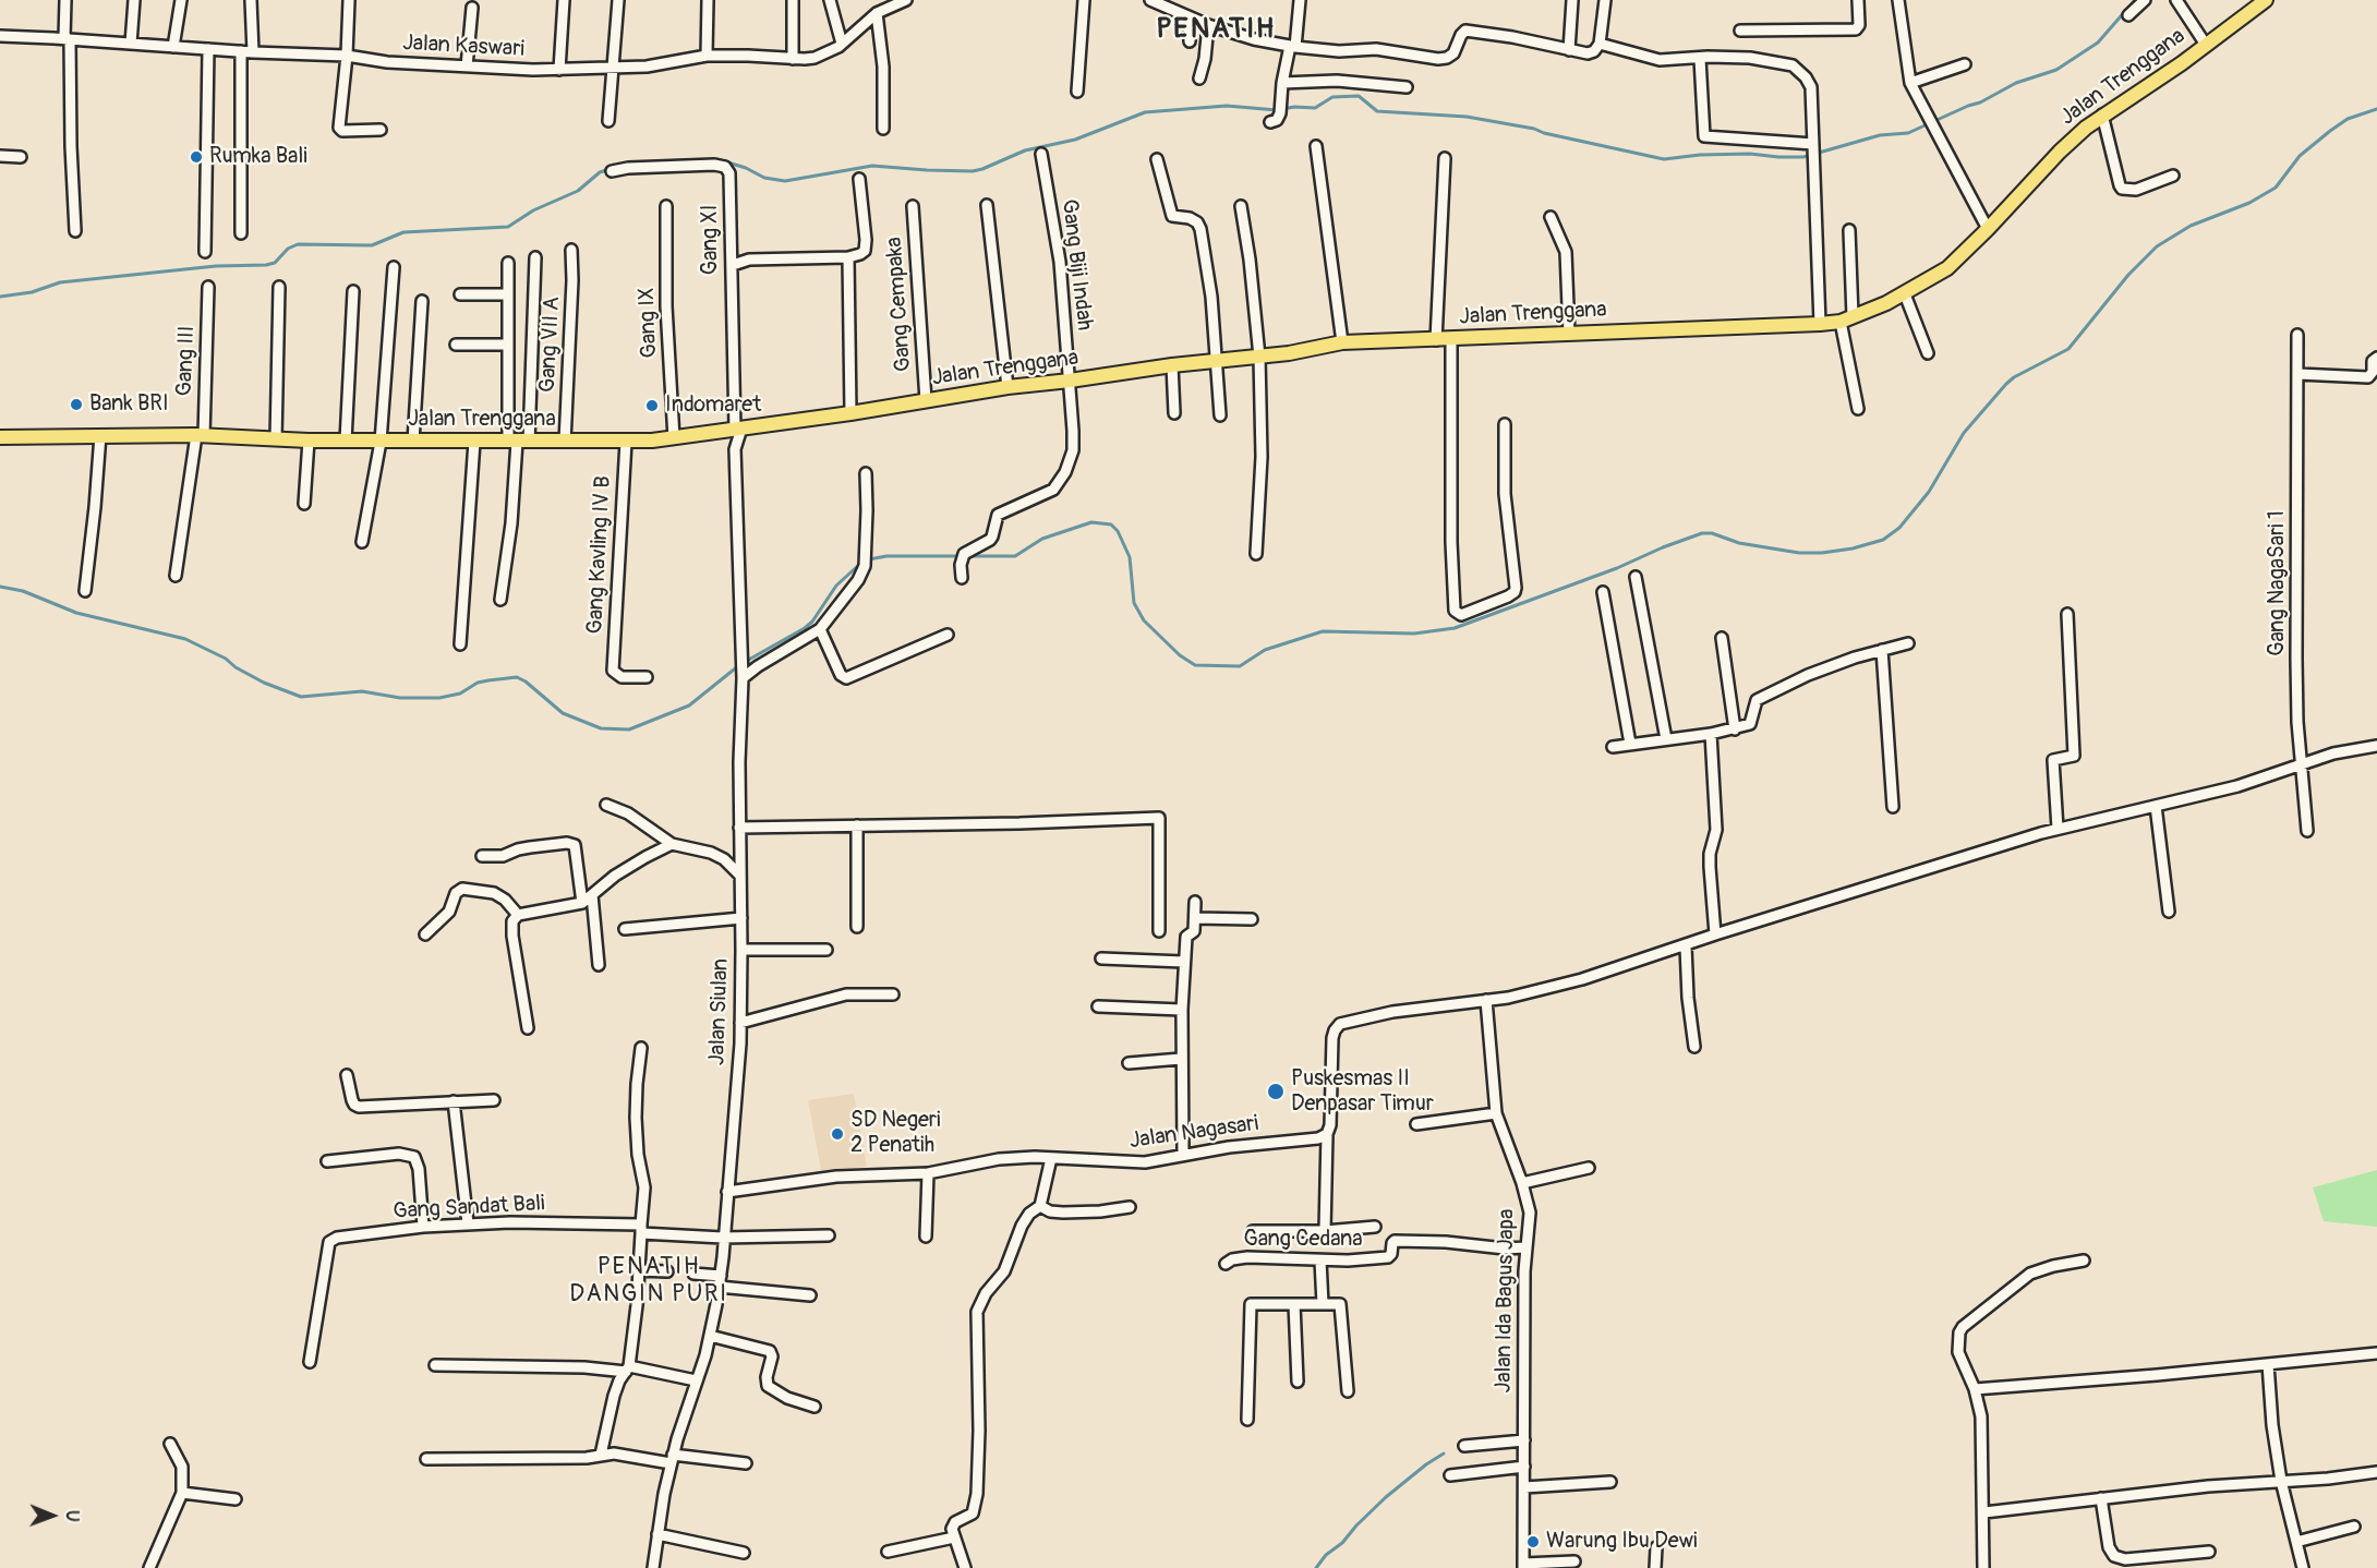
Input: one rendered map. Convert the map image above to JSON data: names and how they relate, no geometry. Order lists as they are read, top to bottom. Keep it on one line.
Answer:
{"streets":{"main road":["Jalan Trenggana"],"street":["Jalan Kaswari","Gang XI","Gang Biji Indah","Gang Cempaka","Gang IX","Gang VII A","Gang III","Gang Kavling IV B","Gang NagaSari 1","Jalan Siulan","Jalan Nagasari","Gang Sandat Bali","Gang Cedana","Jalan Ida Bagus Japa"]},"crossings":[["Jalan Trenggana","Gang XI"],["Jalan Trenggana","Gang Biji Indah"],["Jalan Trenggana","Gang Cempaka"],["Jalan Trenggana","Gang IX"],["Jalan Trenggana","Gang VII A"],["Jalan Trenggana","Gang III"],["Jalan Trenggana","Gang Kavling IV B"],["Jalan Trenggana","Jalan Siulan"],["Gang XI","Jalan Siulan"],["Jalan Siulan","Jalan Nagasari"],["Jalan Siulan","Gang Sandat Bali"],["Gang Cedana","Jalan Ida Bagus Japa"]],"districts":["PENATIH","PENATIH DANGIN PURI"],"places":["Rumka Bali","Bank BRI","Indomaret","Puskesmas II Denpasar Timur","SD Negeri 2 Penatih","Warung Ibu Dewi"],"north":"right"}
